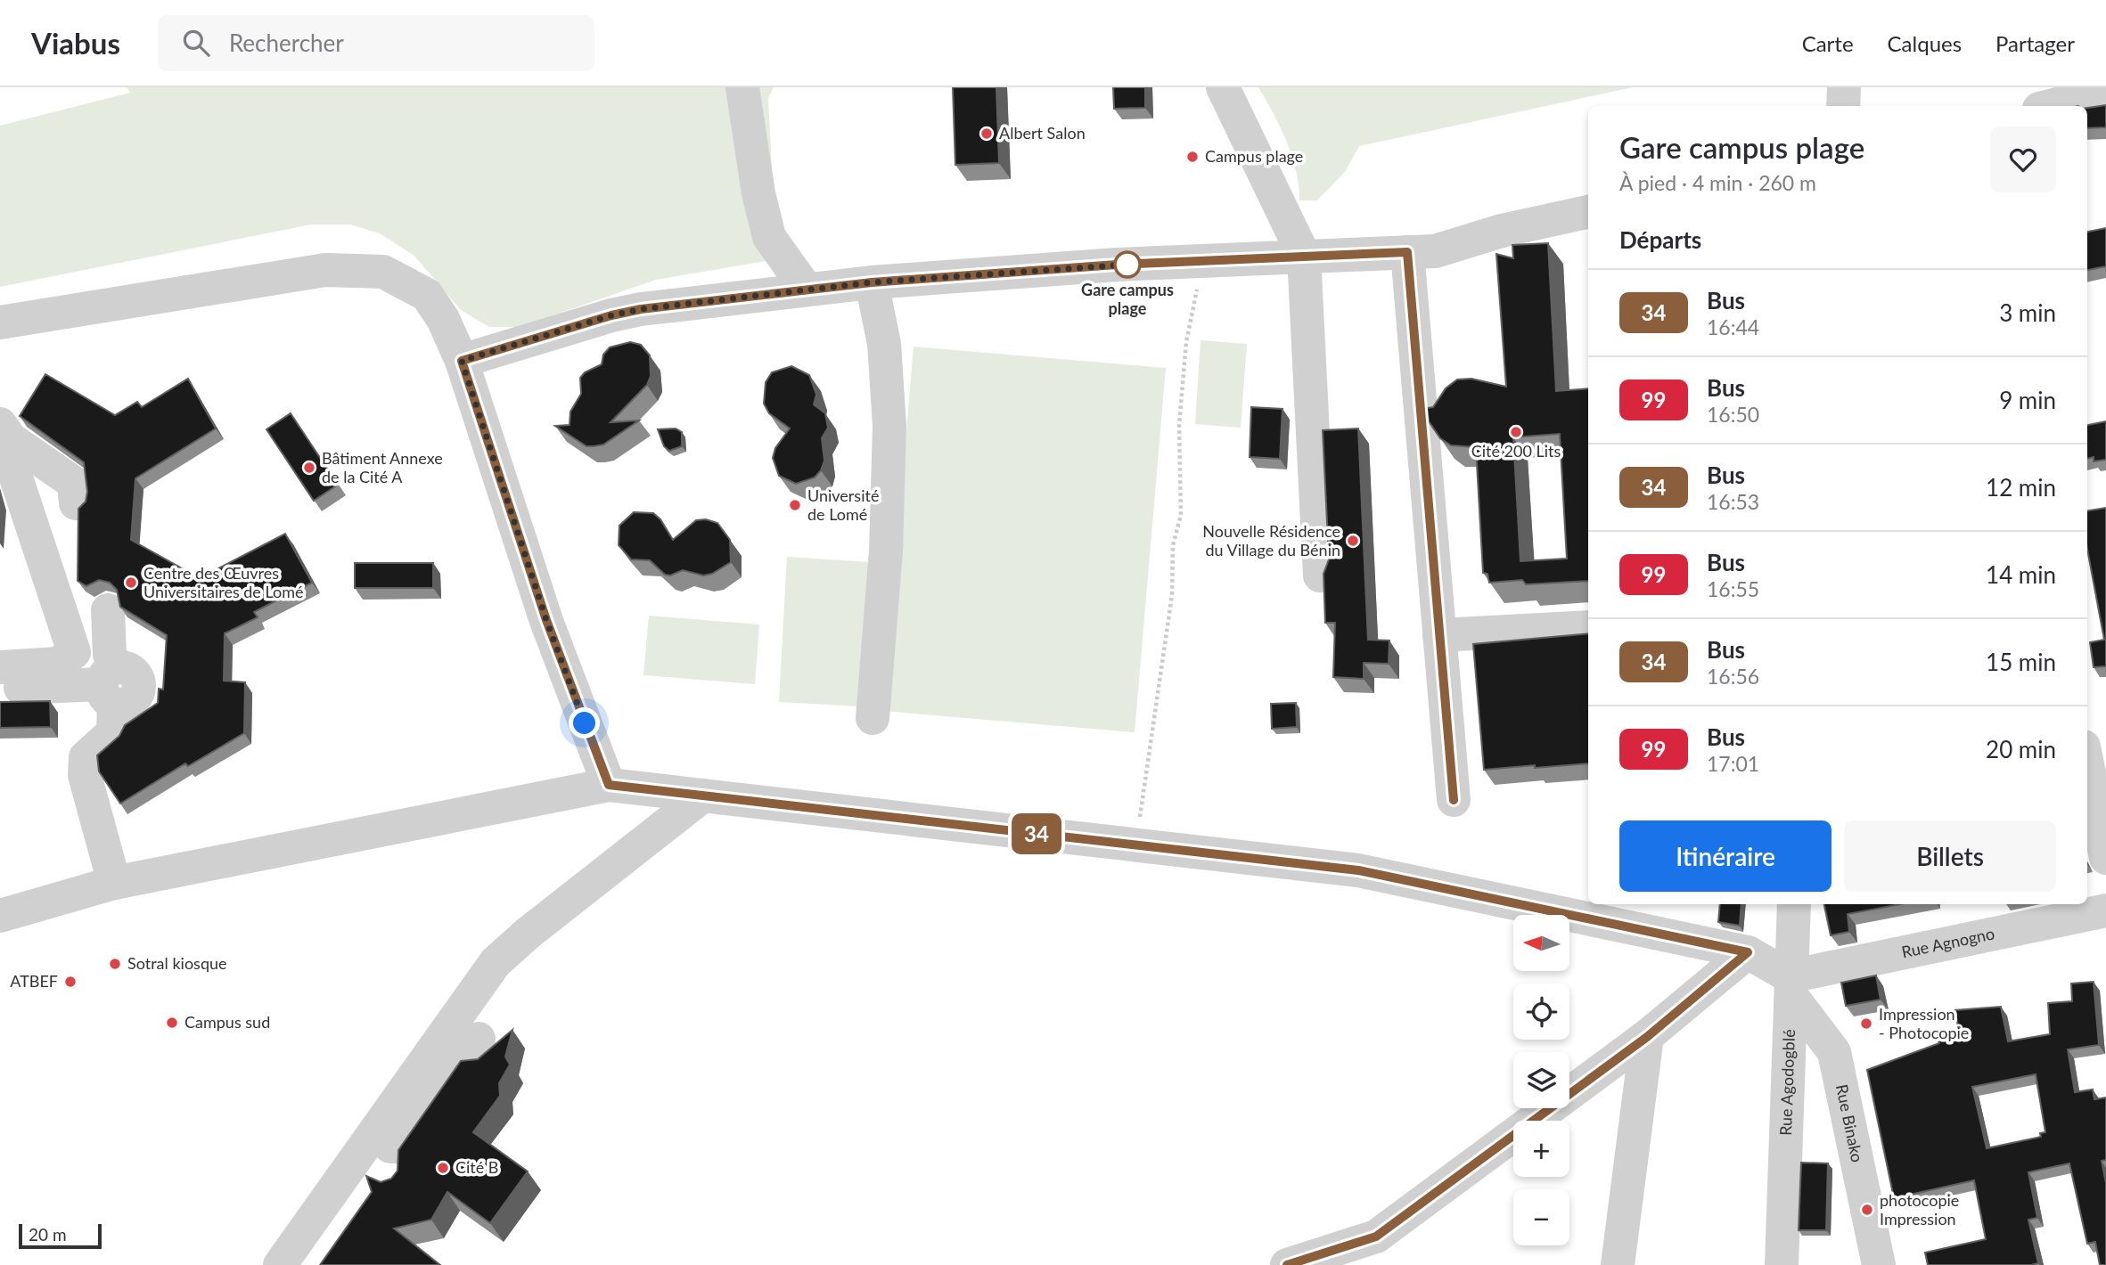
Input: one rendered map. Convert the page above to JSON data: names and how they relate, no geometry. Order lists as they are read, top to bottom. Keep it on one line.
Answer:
{"streets":{"street":["Rue Agnogno","Rue Agodogblé","Rue Binako"]},"crossings":[["Rue Agnogno","Rue Agodogblé"],["Rue Agnogno","Rue Binako"],["Rue Agodogblé","Rue Binako"]],"places":["Albert Salon","Campus plage","Gare campus plage","Cité 200 Lits","Bâtiment Annexe de la Cité A","Université de Lomé","Nouvelle Résidence du Village du Bénin","Centre des Œuvres Universitaires de Lomé","Sotral kiosque","ATBEF","Campus sud","Impression - Photocopie","Cité B","photocopie Impression"],"lines":["bus line 34"],"scale_bar":"20 m","north":"left","page":{"header":"Viabus","search":"Rechercher","nav":["Carte","Calques","Partager"],"on_map":"34","heading":[["Gare campus plage","À pied · 4 min · 260 m"],"Départs"],"list":[{"mark":"34","name":"Bus","note":"16:44","value":"3 min"},{"mark":"99","name":"Bus","note":"16:50","value":"9 min"},{"mark":"34","name":"Bus","note":"16:53","value":"12 min"},{"mark":"99","name":"Bus","note":"16:55","value":"14 min"},{"mark":"34","name":"Bus","note":"16:56","value":"15 min"},{"mark":"99","name":"Bus","note":"17:01","value":"20 min"}],"buttons":["Itinéraire","Billets"],"map_buttons":["+","−"],"scale":"20 m"}}
